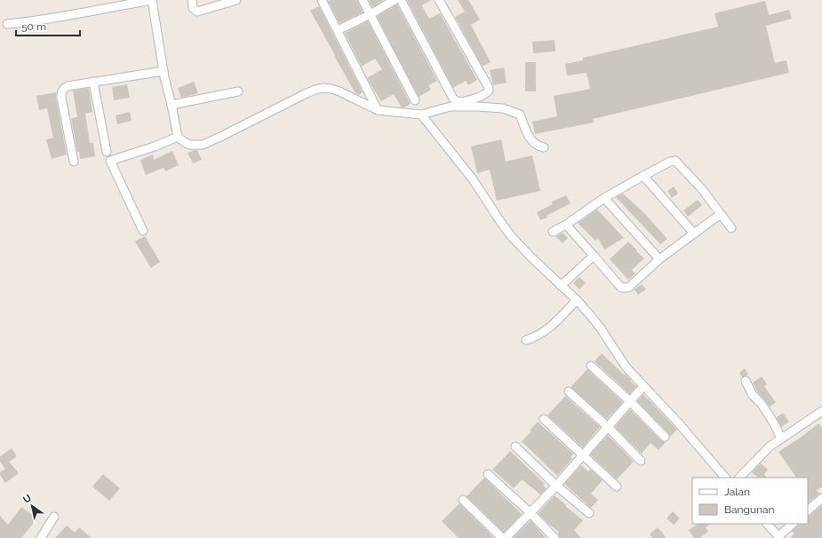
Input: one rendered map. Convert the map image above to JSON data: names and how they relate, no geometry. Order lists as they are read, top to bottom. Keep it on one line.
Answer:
{"legend":["Jalan","Bangunan"],"scale_bar":"50 m","north":"top left"}
